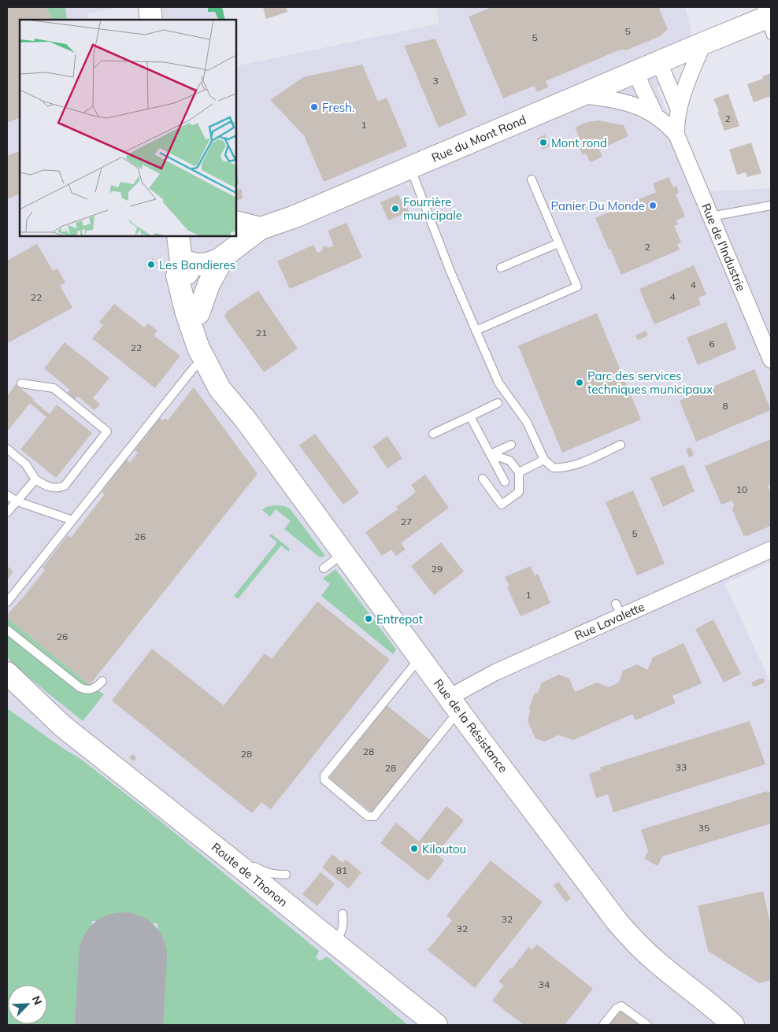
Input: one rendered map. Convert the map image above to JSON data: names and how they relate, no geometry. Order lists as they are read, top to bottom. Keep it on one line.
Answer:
{"streets":{"street":["Rue du Mont Rond","Rue de l'Industrie","Rue Lavalette","Rue de la Résistance","Route de Thonon"]},"crossings":[["Rue du Mont Rond","Rue de l'Industrie"],["Rue du Mont Rond","Rue de la Résistance"],["Rue Lavalette","Rue de la Résistance"]],"places":["Fresh.","Mont rond","Panier Du Monde","Fourrière municipale","Les Bandieres","Parc des services techniques municipaux","Entrepot","Kiloutou"],"house_numbers":["5","5","3","2","1","2","4","4","22","21","6","22","8","10","27","5","26","29","1","26","28","28","33","28","35","81","32","32","34"],"north":"top right"}
